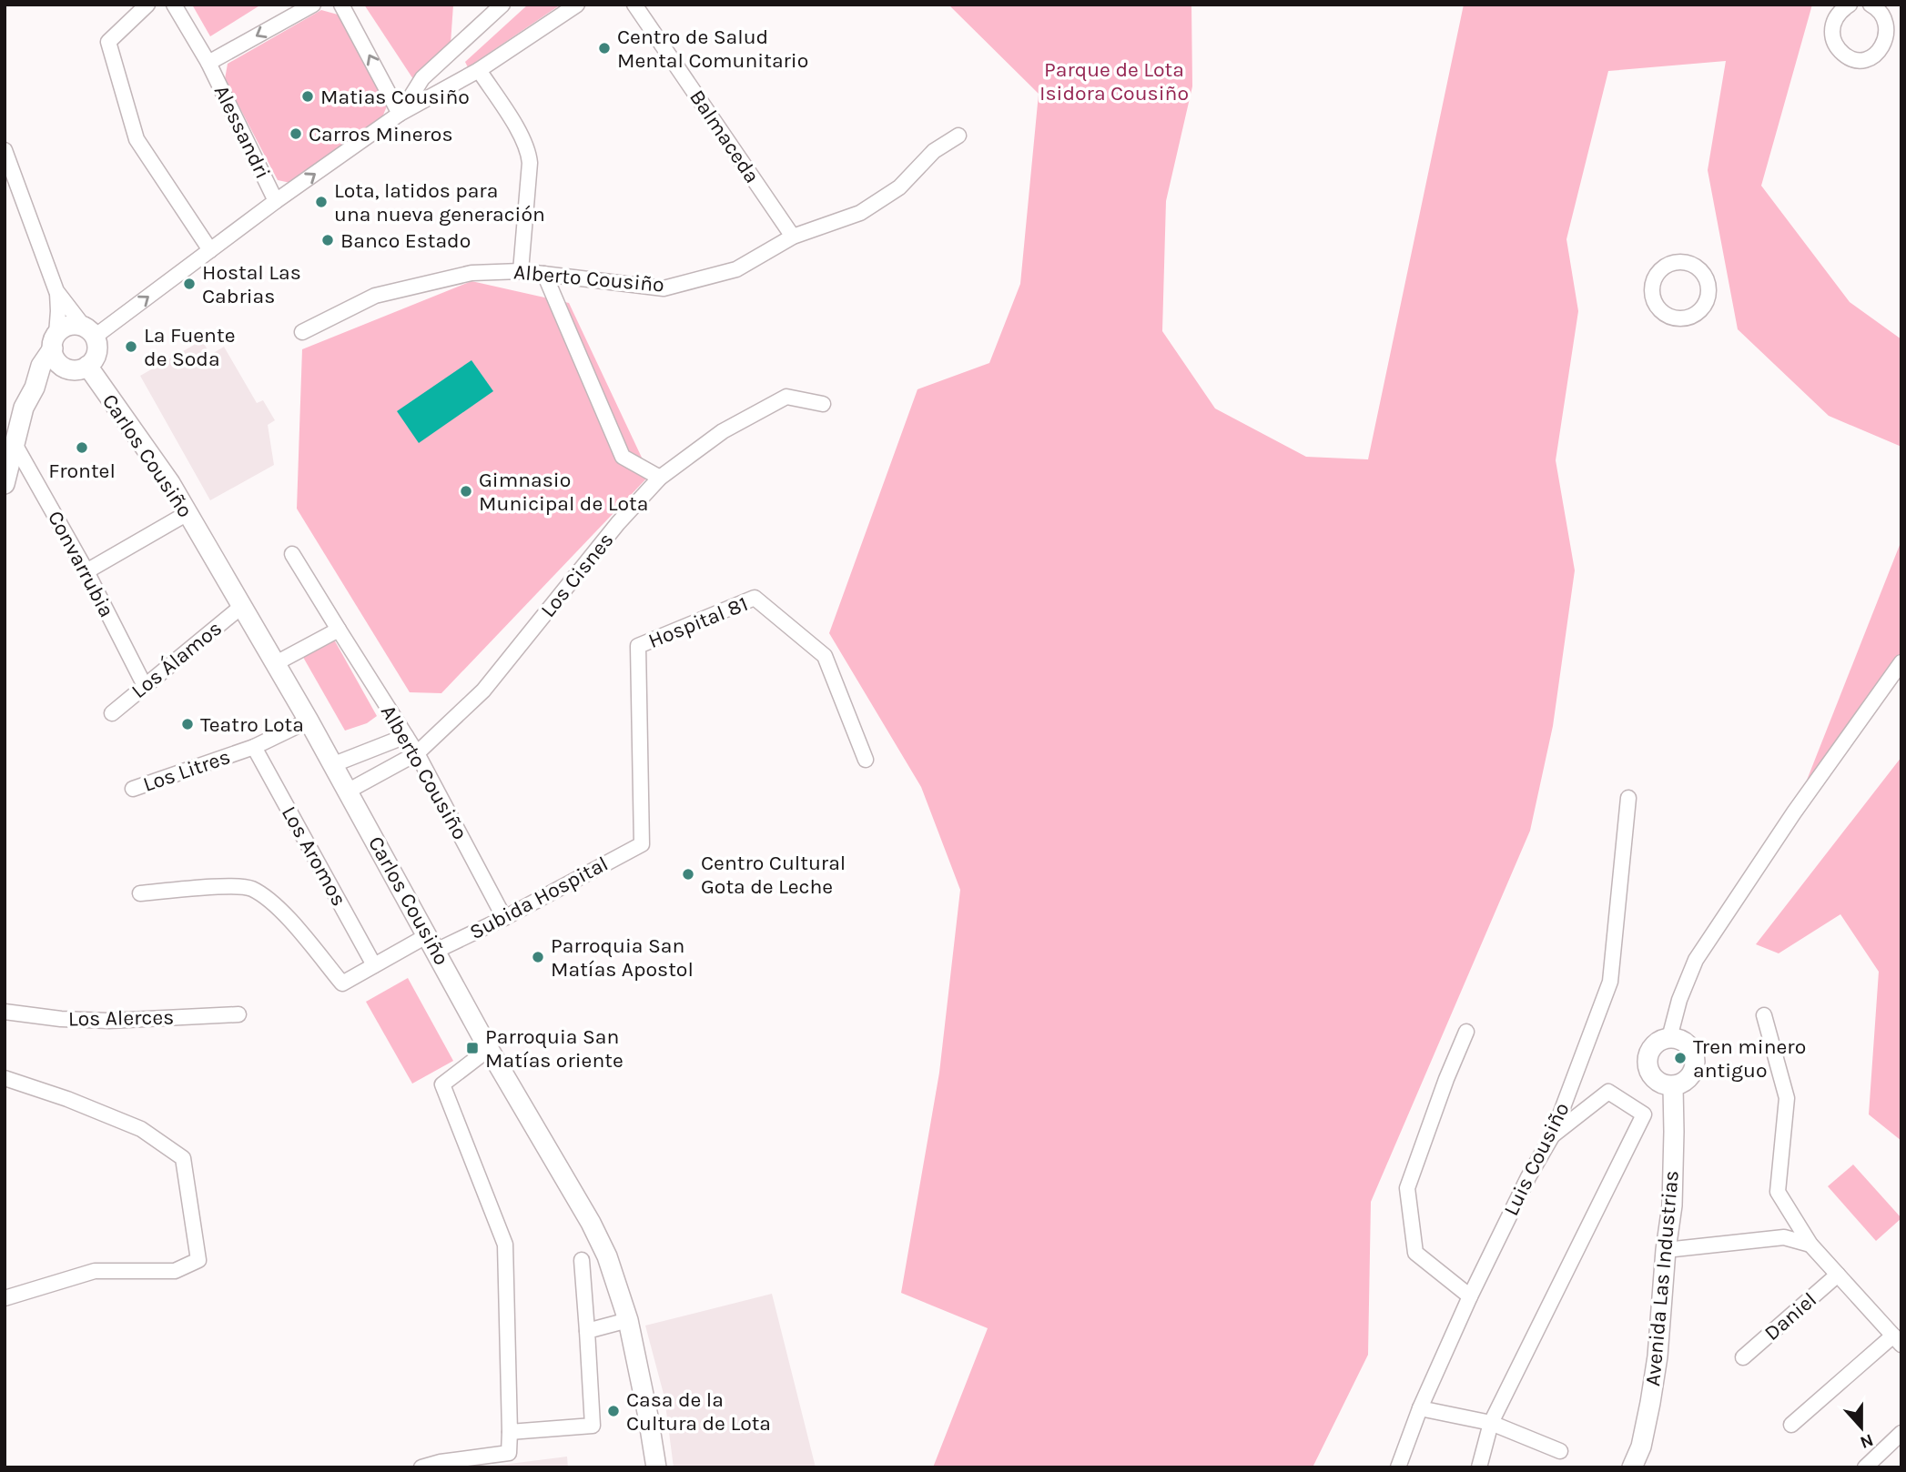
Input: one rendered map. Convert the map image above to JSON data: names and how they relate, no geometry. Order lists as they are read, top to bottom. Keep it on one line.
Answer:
{"streets":{"main road":["Carlos Cousiño","Avenida Las Industrias"],"street":["Alessandri","Balmaceda","Alberto Cousiño","Convarrubia","Los Cisnes","Hospital 81","Los Álamos","Los Litres","Los Aromos","Subida Hospital","Los Alerces","Luis Cousiño","Daniel"]},"crossings":[["Balmaceda","Alberto Cousiño"],["Alberto Cousiño","Los Cisnes"],["Alberto Cousiño","Subida Hospital"],["Carlos Cousiño","Los Cisnes"],["Carlos Cousiño","Los Álamos"],["Carlos Cousiño","Los Litres"],["Carlos Cousiño","Subida Hospital"],["Convarrubia","Los Álamos"],["Hospital 81","Subida Hospital"],["Los Litres","Los Aromos"]],"parks":["Parque de Lota Isidora Cousiño"],"places":{"other":["Centro de Salud Mental Comunitario","Matias Cousiño","Carros Mineros","Lota, latidos para una nueva generación","Banco Estado","Hostal Las Cabrias","La Fuente de Soda","Frontel","Gimnasio Municipal de Lota","Teatro Lota","Centro Cultural Gota de Leche","Parroquia San Matías Apostol","Tren minero antiguo","Casa de la Cultura de Lota"],"transit":["Parroquia San Matías oriente"]},"north":"bottom"}
